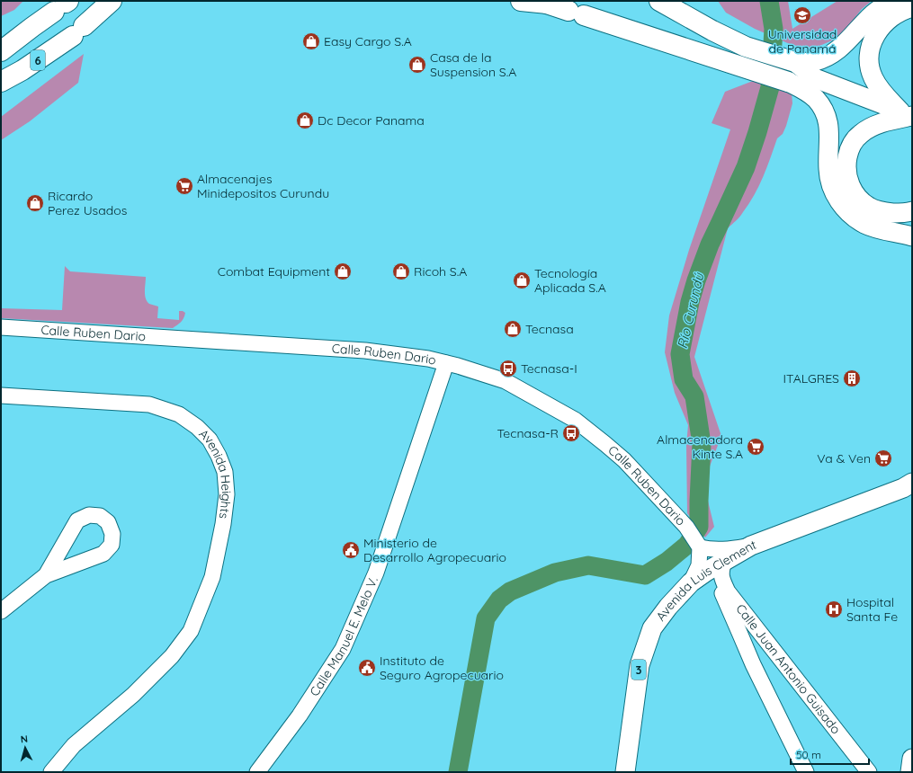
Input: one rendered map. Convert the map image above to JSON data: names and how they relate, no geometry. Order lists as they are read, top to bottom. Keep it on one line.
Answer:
{"streets":{"highway":["6"],"main road":["Avenida Luis Clement","3"],"street":["Calle Ruben Dario","Avenida Heights","Calle Manuel E. Melo V.","Calle Juan Antonio Guisado"]},"crossings":[["Calle Ruben Dario","Calle Manuel E. Melo V."],["Avenida Luis Clement","Calle Juan Antonio Guisado"]],"water":["Río Curundú"],"places":{"school or university":["Universidad de Panamá"],"shop":["Easy Cargo S.A","Casa de la Suspension S.A","Dc Decor Panama","Ricardo Perez Usados","Combat Equipment","Ricoh S.A","Tecnología Aplicada S.A","Tecnasa"],"supermarket":["Almacenajes Minidepositos Curundu","Almacenadora Kinte S.A","Va & Ven"],"bus stop":["Tecnasa-I","Tecnasa-R"],"building":["ITALGRES"],"public building":["Ministerio de Desarrollo Agropecuario","Instituto de Seguro Agropecuario"],"hospital":["Hospital Santa Fe"]},"scale_bar":"50 m","north":"top"}
